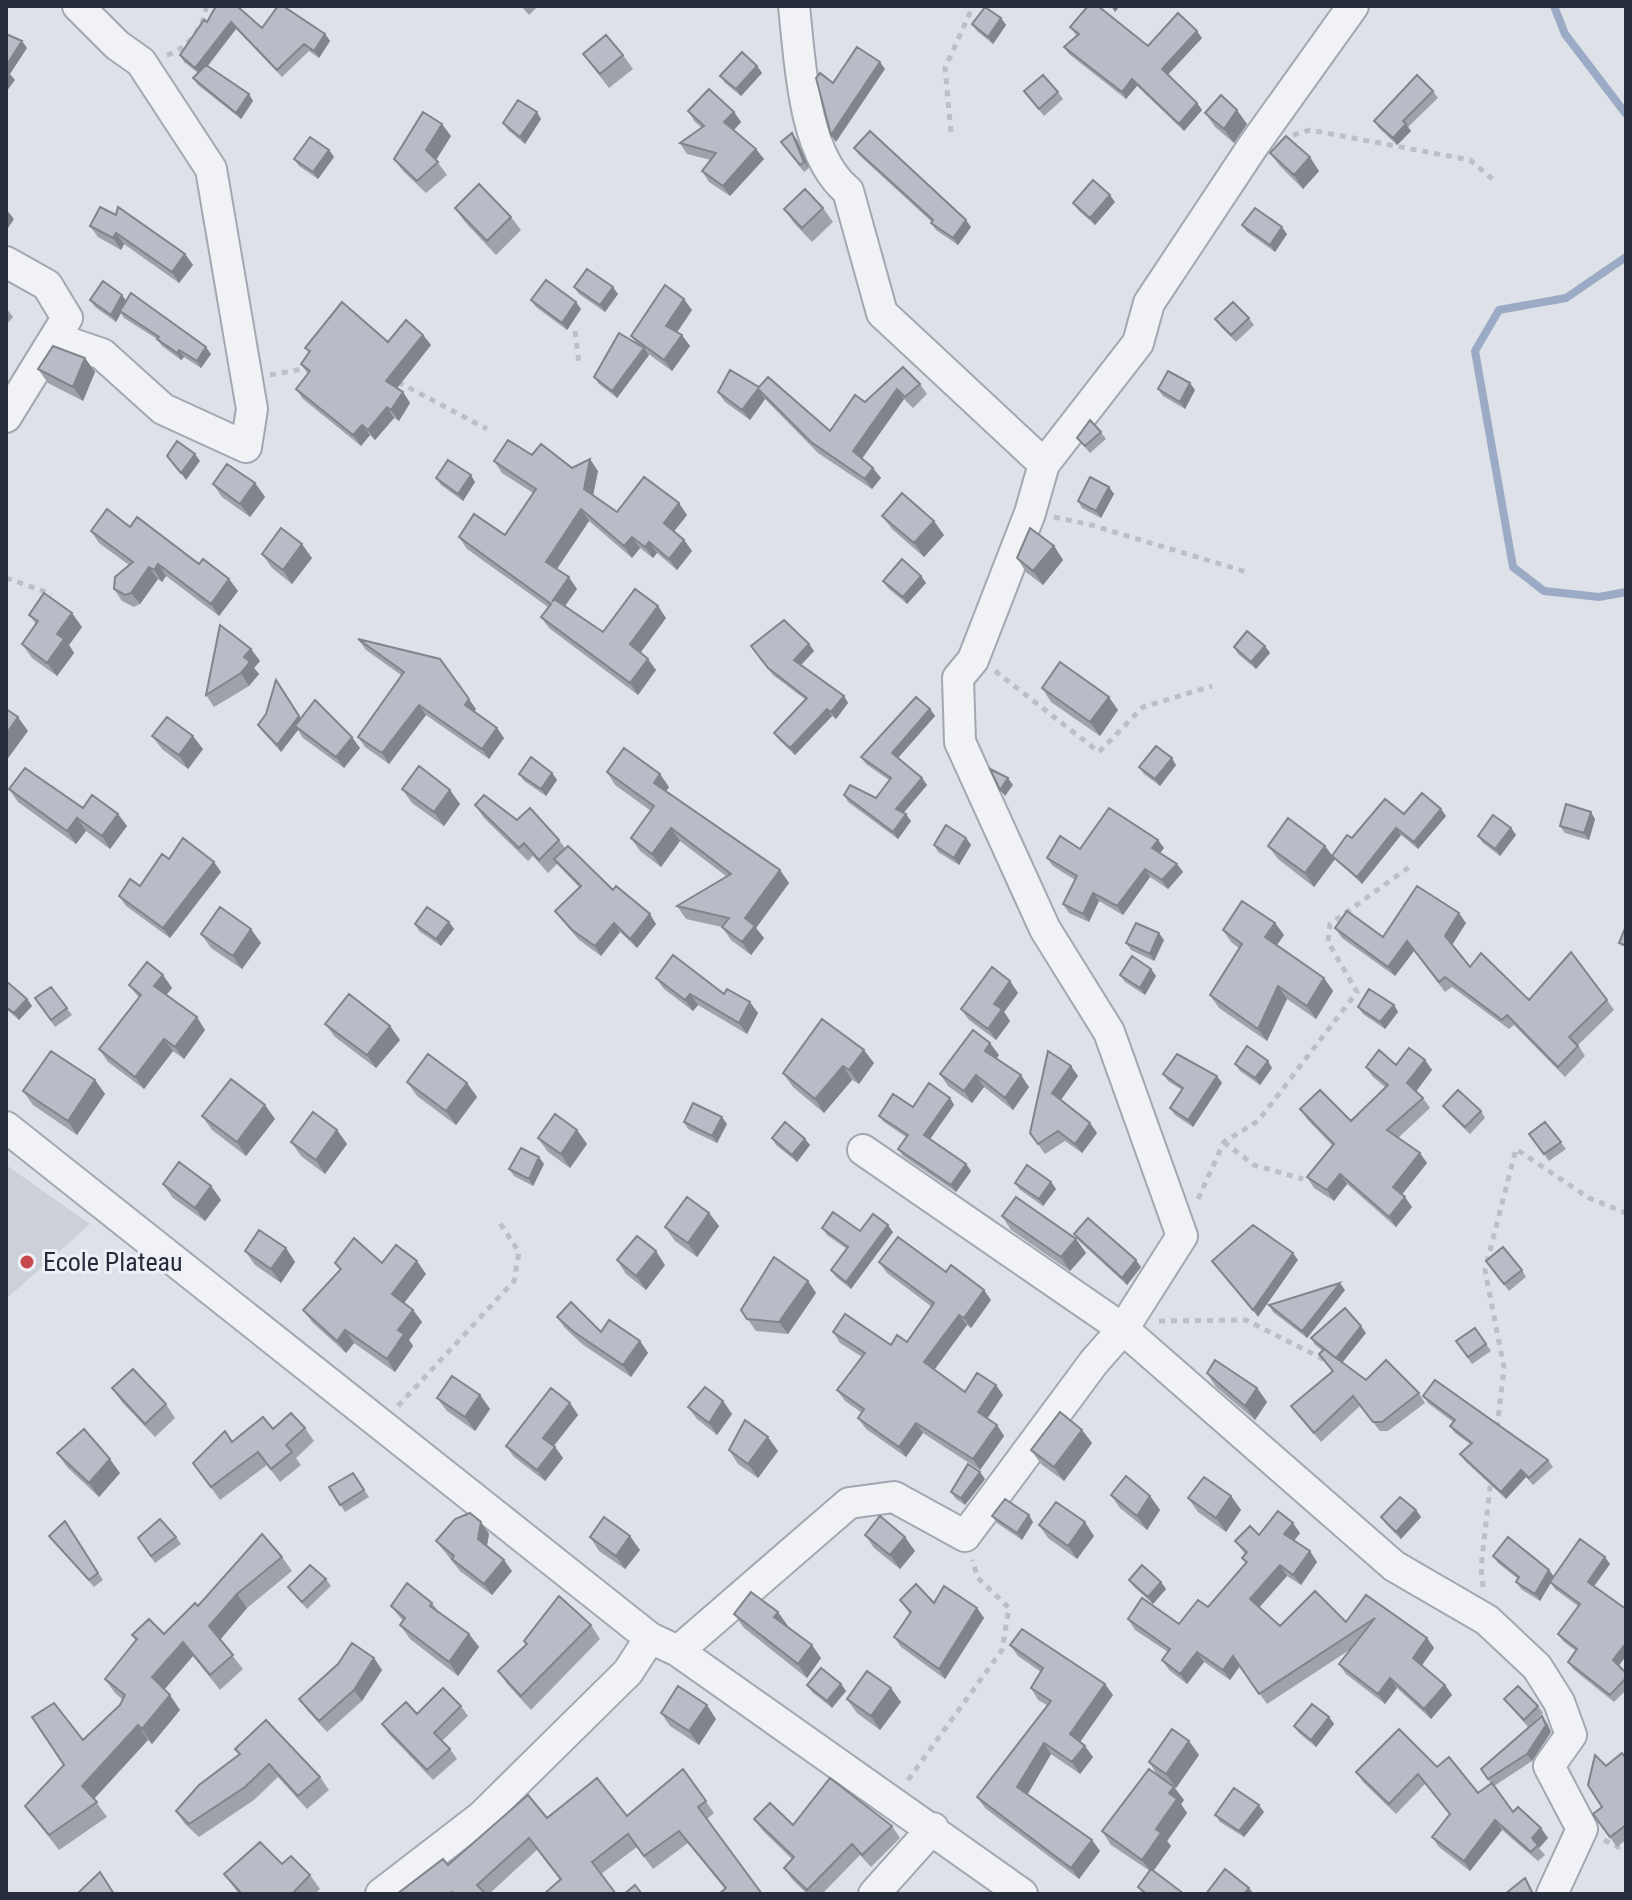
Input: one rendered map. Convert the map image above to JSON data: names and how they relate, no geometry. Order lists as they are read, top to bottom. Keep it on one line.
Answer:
{"places":["Ecole Plateau"]}
